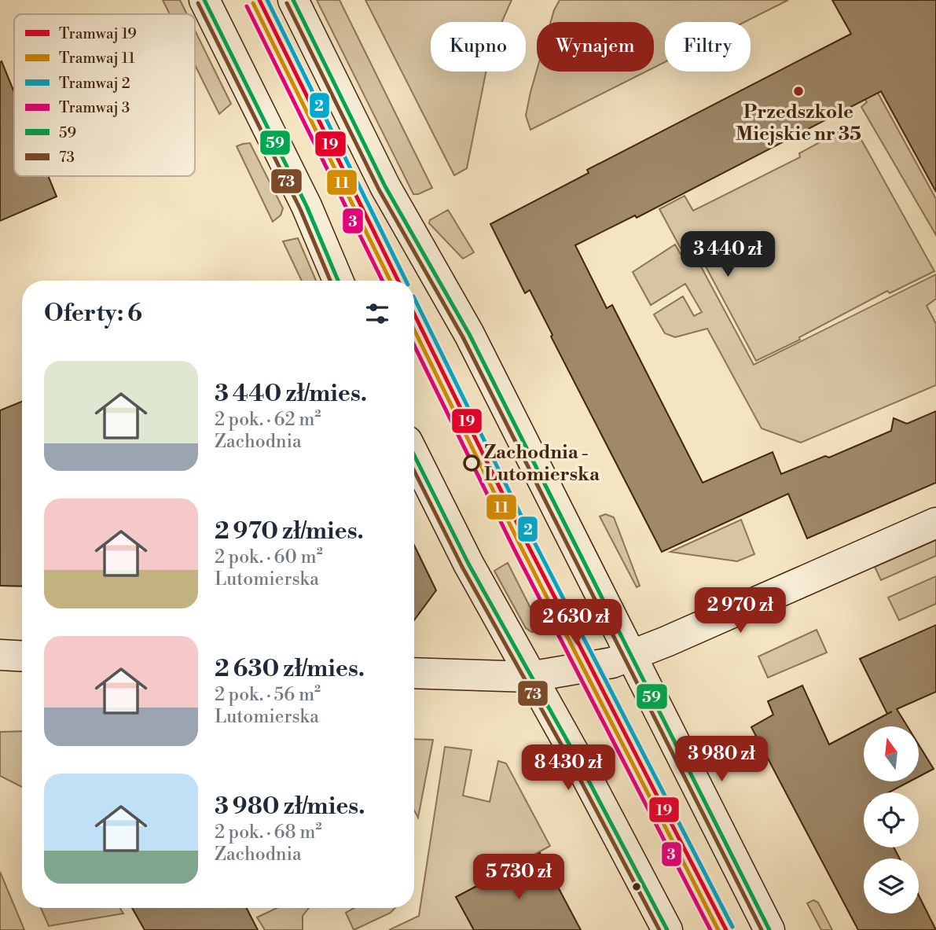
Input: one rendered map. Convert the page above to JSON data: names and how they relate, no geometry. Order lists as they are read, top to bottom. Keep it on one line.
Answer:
{"places":["Przedszkole Miejskie nr 35","Zachodnia - Lutomierska"],"lines":["tram line 19","tram line 2","transit line 59","tram line 11","transit line 73","tram line 3"],"legend":["Tramwaj 19","Tramwaj 11","Tramwaj 2","Tramwaj 3","59","73"],"north":"top","page":{"chip":["Kupno","Wynajem","Filtry"],"price":["3 440 zł","2 970 zł","2 630 zł","3 980 zł","8 430 zł","5 730 zł"],"heading":"Oferty: 6","list":[{"name":"3 440 zł/mies.","note":"2 pok. · 62 m² · Zachodnia"},{"name":"2 970 zł/mies.","note":"2 pok. · 60 m² · Lutomierska"},{"name":"2 630 zł/mies.","note":"2 pok. · 56 m² · Lutomierska"},{"name":"3 980 zł/mies.","note":"2 pok. · 68 m² · Zachodnia"}]}}
